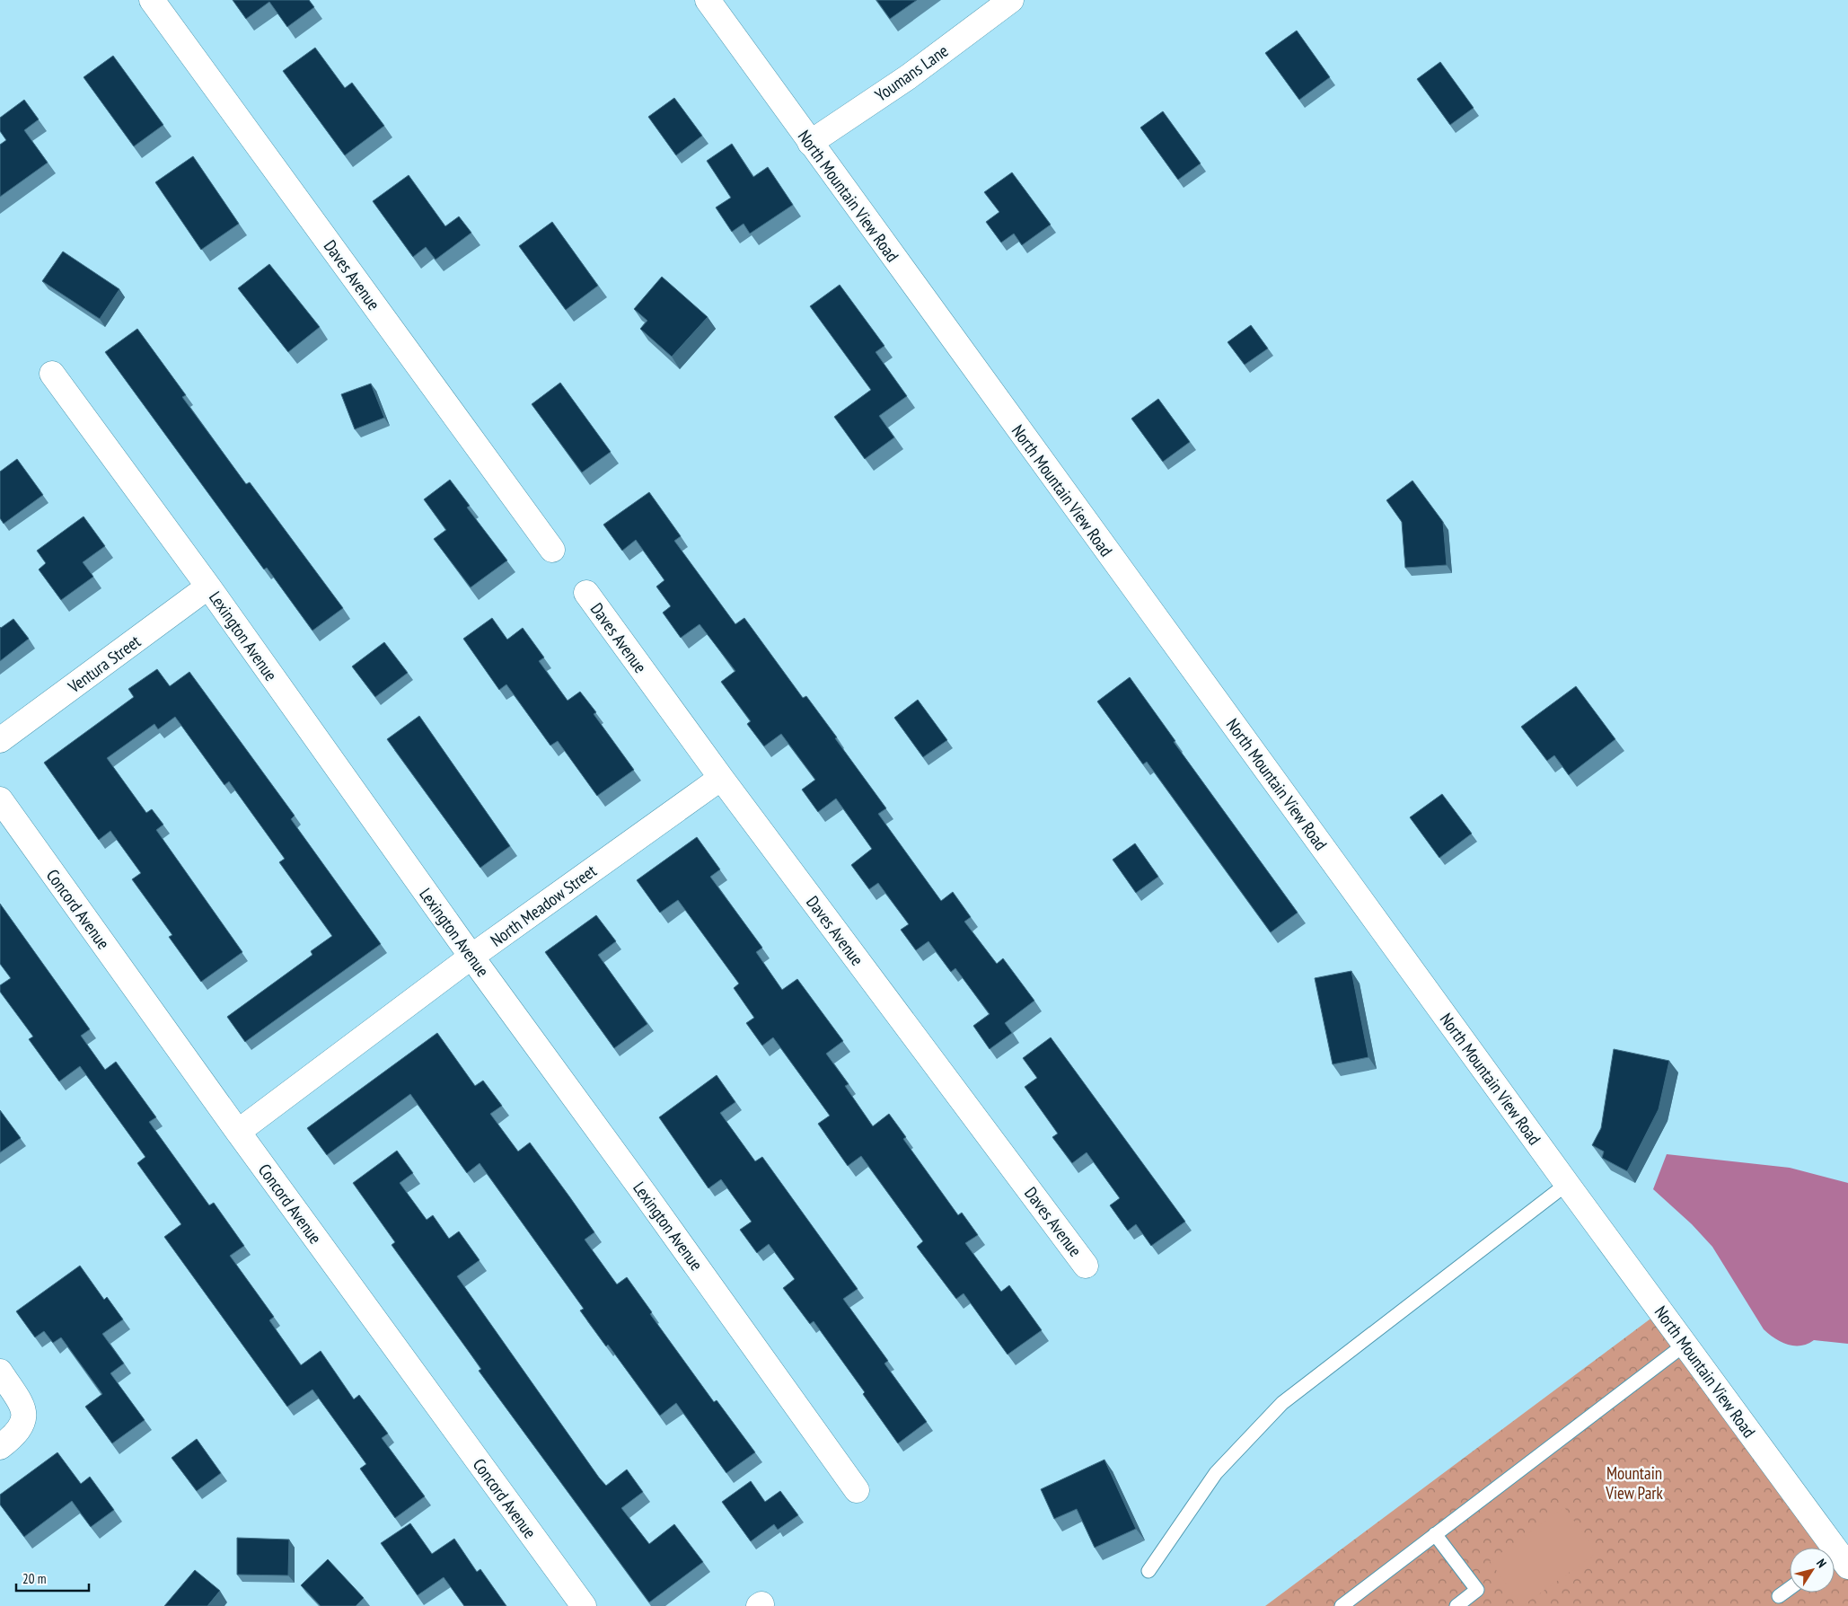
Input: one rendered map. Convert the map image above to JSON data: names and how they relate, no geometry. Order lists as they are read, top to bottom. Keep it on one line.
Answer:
{"streets":{"street":["Youmans Lane","North Mountain View Road","Daves Avenue","Lexington Avenue","Ventura Street","North Meadow Street","Concord Avenue"]},"crossings":[["Youmans Lane","North Mountain View Road"],["Daves Avenue","North Meadow Street"],["Lexington Avenue","Ventura Street"],["Lexington Avenue","North Meadow Street"],["North Meadow Street","Concord Avenue"]],"parks":["Mountain View Park"],"scale_bar":"20 m","north":"top right"}
